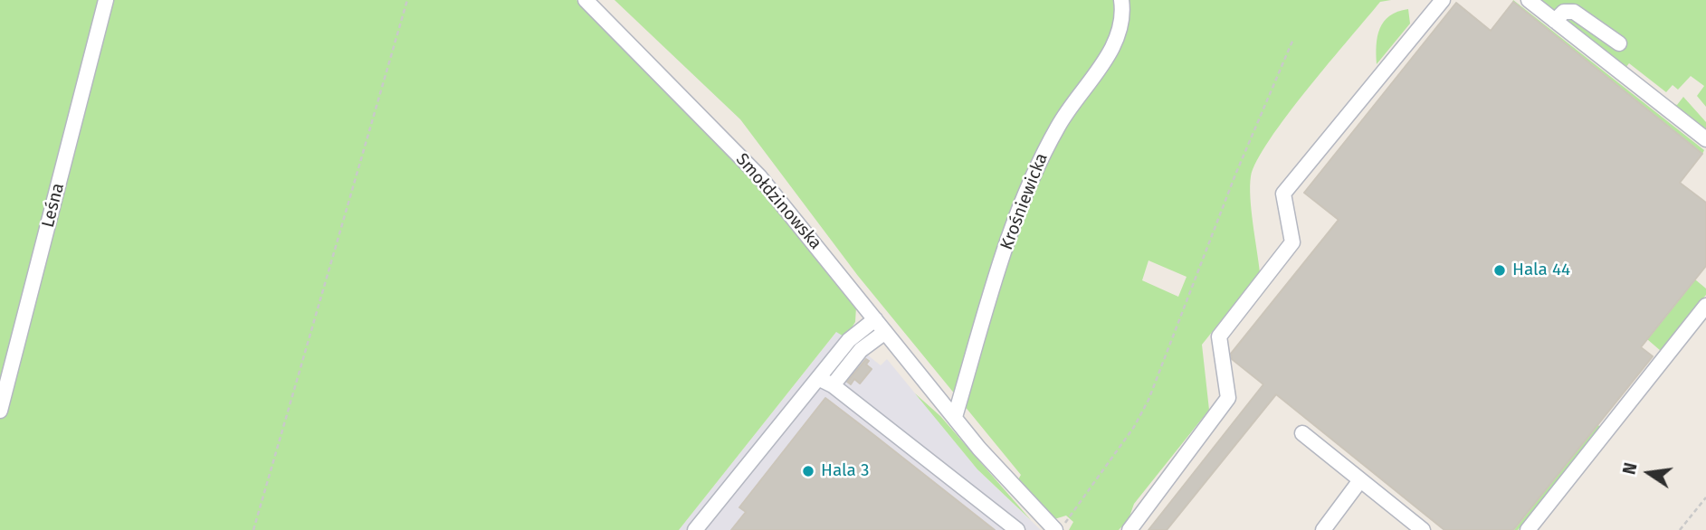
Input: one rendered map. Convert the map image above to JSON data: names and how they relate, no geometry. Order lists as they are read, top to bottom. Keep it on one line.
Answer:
{"streets":{"street":["Smołdzinowska","Krośniewicka","Leśna"]},"crossings":[["Smołdzinowska","Krośniewicka"]],"places":["Hala 44","Hala 3"],"north":"left"}
